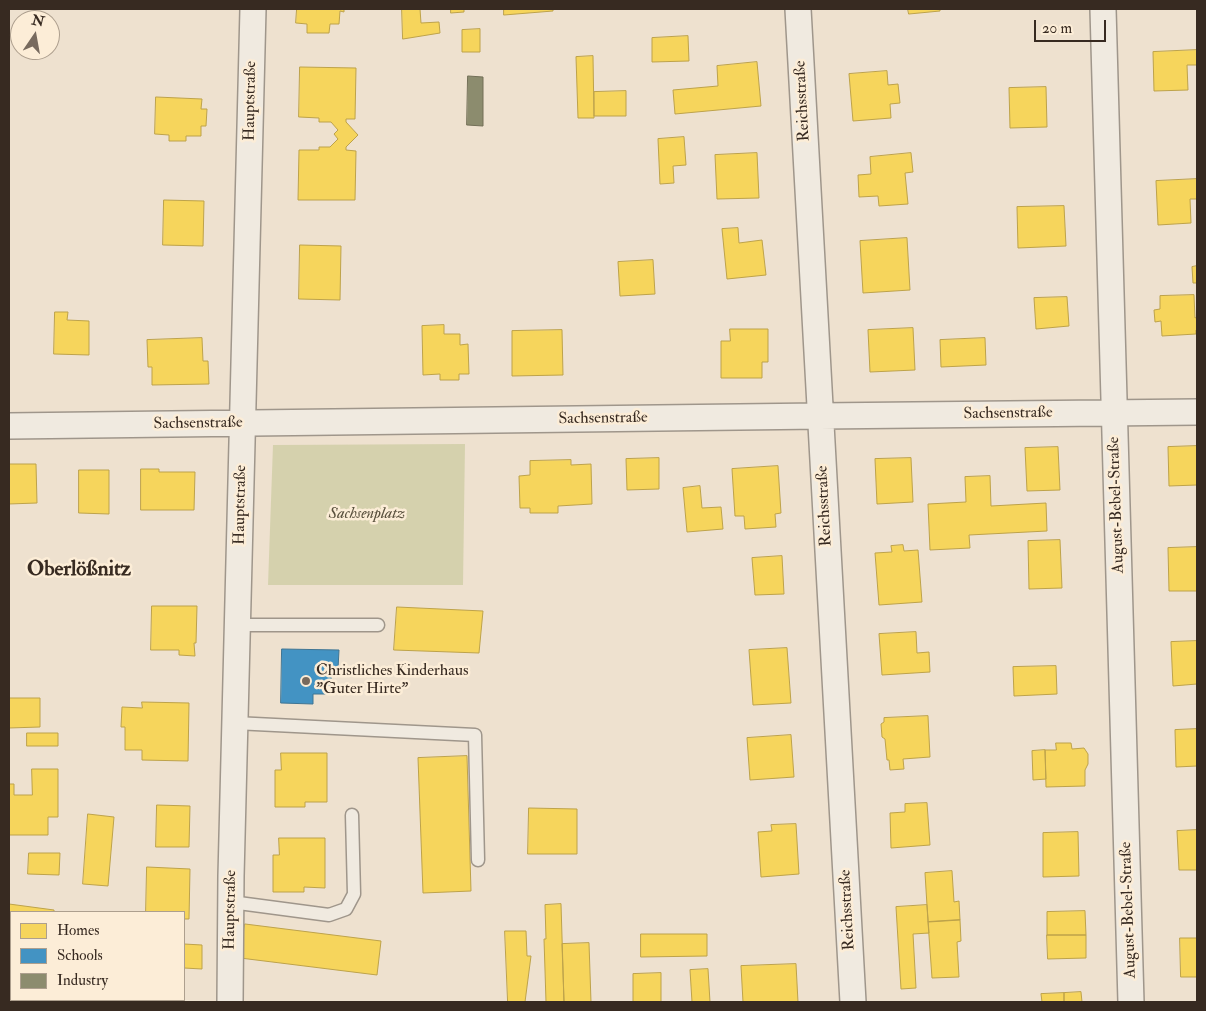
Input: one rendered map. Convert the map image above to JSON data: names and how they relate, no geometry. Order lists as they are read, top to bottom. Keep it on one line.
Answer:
{"streets":{"street":["Hauptstraße","Reichsstraße","Sachsenstraße","August-Bebel-Straße"]},"crossings":[["Hauptstraße","Sachsenstraße"],["Reichsstraße","Sachsenstraße"],["Sachsenstraße","August-Bebel-Straße"]],"districts":["Oberlößnitz"],"parks":["Sachsenplatz"],"places":["Christliches Kinderhaus \"Guter Hirte\""],"legend":["Homes","Schools","Industry"],"scale_bar":"20 m","north":"top"}
